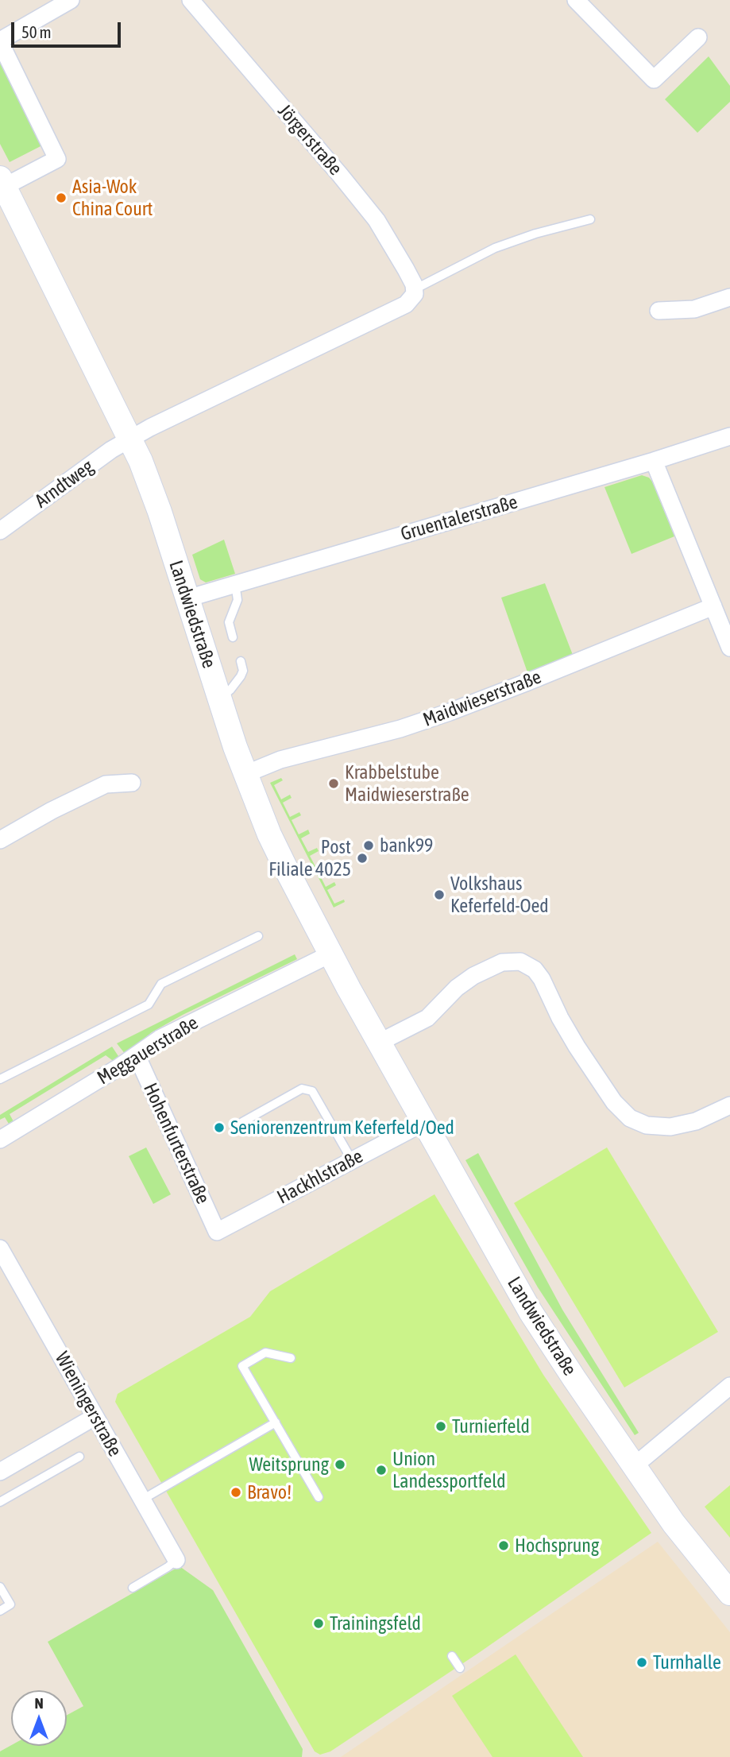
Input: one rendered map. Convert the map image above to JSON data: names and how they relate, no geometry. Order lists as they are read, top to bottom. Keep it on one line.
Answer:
{"streets":{"main road":["Landwiedstraße"],"street":["Jörgerstraße","Arndtweg","Gruentalerstraße","Maidwieserstraße","Meggauerstraße","Hohenfurterstraße","Hackhlstraße","Wieningerstraße"]},"crossings":[["Arndtweg","Landwiedstraße"],["Gruentalerstraße","Landwiedstraße"],["Landwiedstraße","Maidwieserstraße"],["Landwiedstraße","Meggauerstraße"],["Landwiedstraße","Hackhlstraße"],["Meggauerstraße","Hohenfurterstraße"],["Hohenfurterstraße","Hackhlstraße"]],"places":["Asia-Wok China Court","Krabbelstube Maidwieserstraße","bank99","Post Filiale 4025","Volkshaus Keferfeld-Oed","Seniorenzentrum Keferfeld/Oed","Turnierfeld","Weitsprung","Union Landessportfeld","Bravo!","Hochsprung","Trainingsfeld","Turnhalle"],"scale_bar":"50 m","north":"top"}
